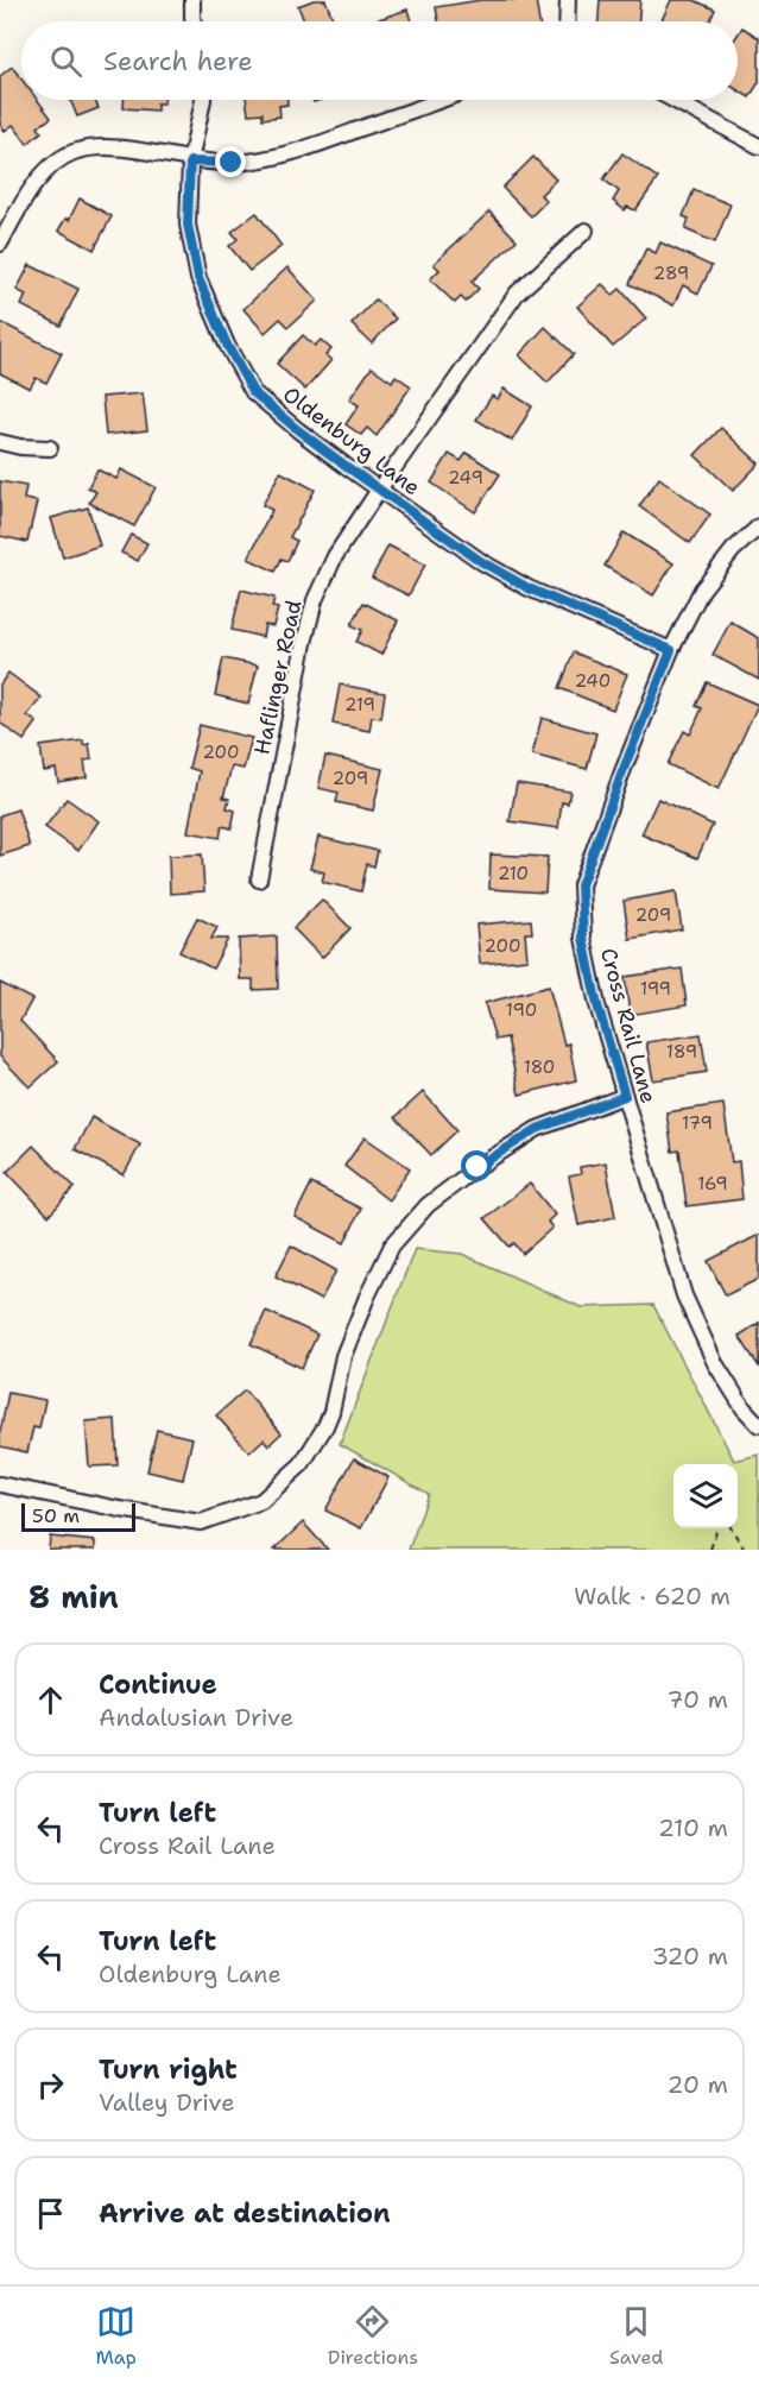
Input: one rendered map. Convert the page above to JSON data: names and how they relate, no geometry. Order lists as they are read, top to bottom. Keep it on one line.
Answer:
{"streets":{"street":["Oldenburg Lane","Haflinger Road","Cross Rail Lane"]},"crossings":[["Oldenburg Lane","Haflinger Road"],["Oldenburg Lane","Cross Rail Lane"]],"house_numbers":["289","249","240","219","200","209","210","209","200","199","190","189","180","179","169"],"scale_bar":"50 m","page":{"search":"Search here","scale":"50 m","heading":["8 min","Walk · 620 m"],"list":[["Continue","Andalusian Drive","70 m"],["Turn left","Cross Rail Lane","210 m"],["Turn left","Oldenburg Lane","320 m"],["Turn right","Valley Drive","20 m"],"Arrive at destination"],"nav":["Map","Directions","Saved"]}}
